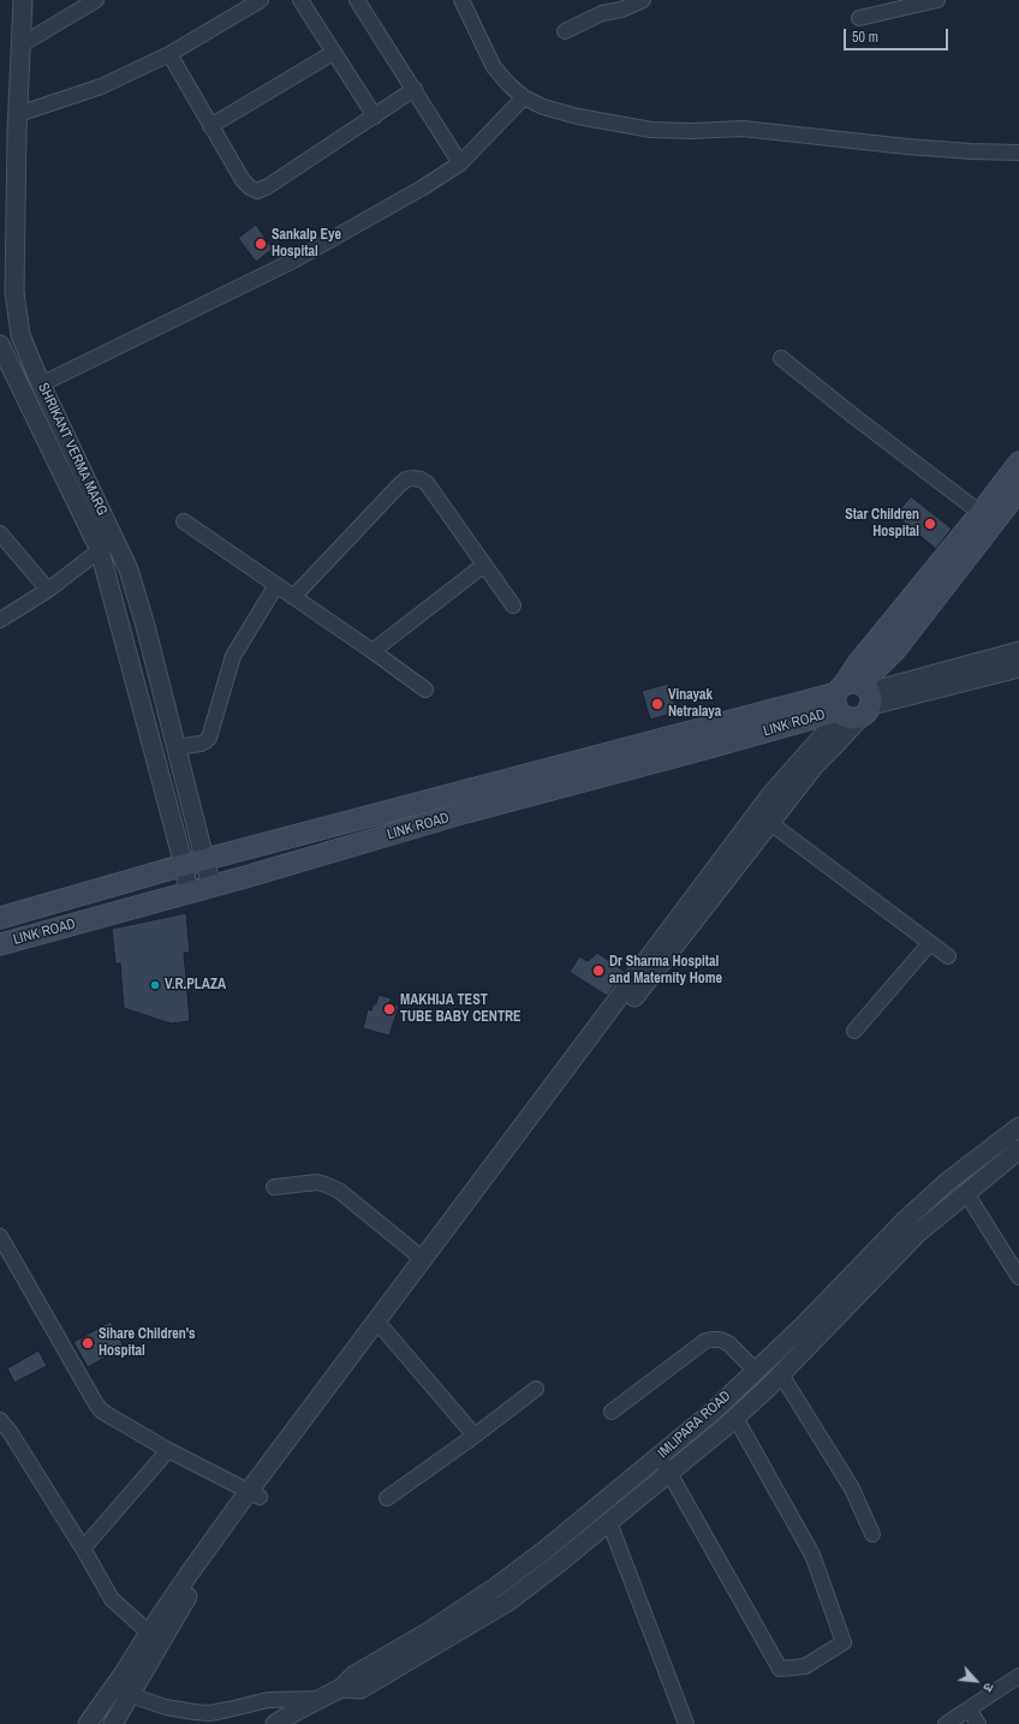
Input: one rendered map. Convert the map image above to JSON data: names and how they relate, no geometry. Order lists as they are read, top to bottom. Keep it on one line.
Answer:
{"streets":{"main road":["LINK ROAD"],"street":["SHRIKANT VERMA MARG","IMLIPARA ROAD"]},"crossings":[["SHRIKANT VERMA MARG","LINK ROAD"]],"places":["Sankalp Eye Hospital","Star Children Hospital","Vinayak Netralaya","Dr Sharma Hospital and Maternity Home","V.R.PLAZA","MAKHIJA TEST TUBE BABY CENTRE","Sihare Children's Hospital"],"scale_bar":"50 m","north":"bottom right"}
